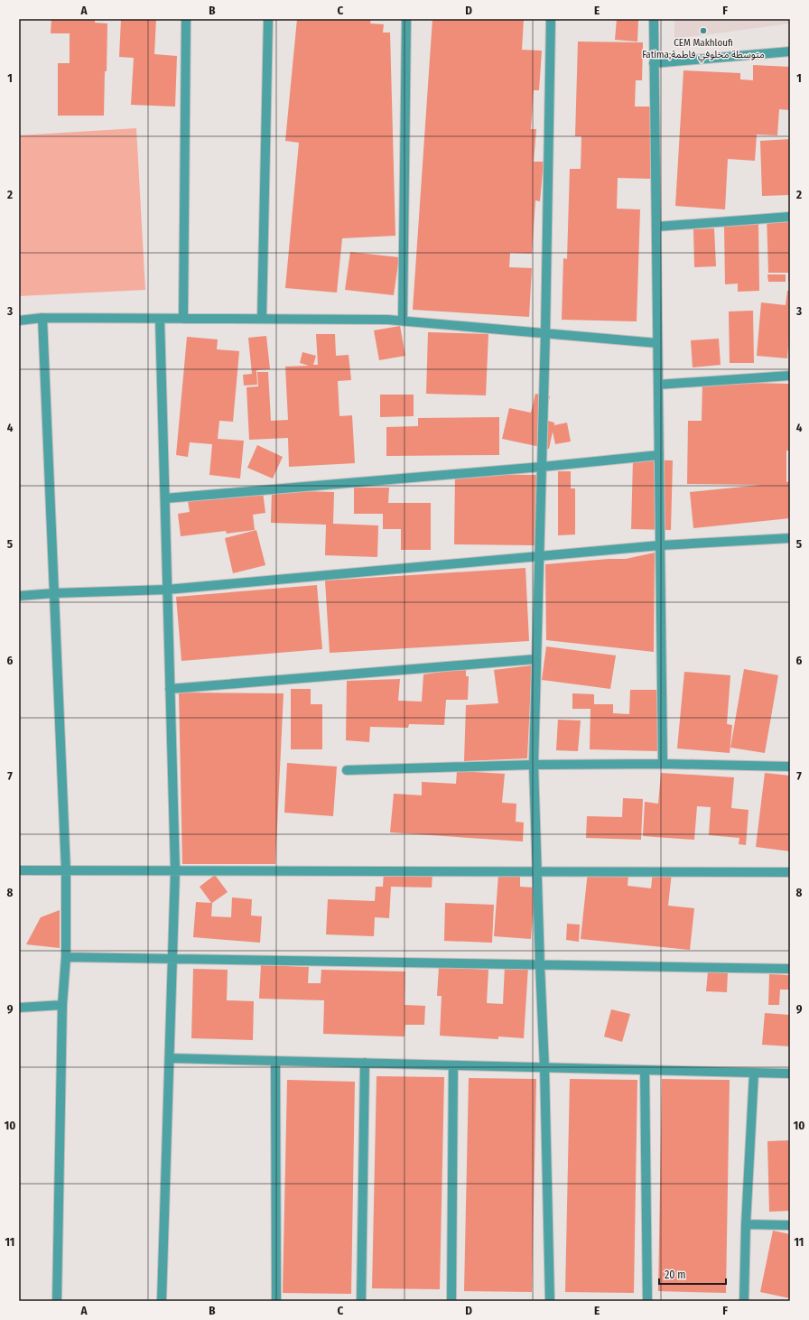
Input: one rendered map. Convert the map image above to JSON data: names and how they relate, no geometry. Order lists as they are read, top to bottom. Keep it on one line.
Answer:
{"places":["CEM Makhloufi Fatima;متوسطة مخلوفي فاطمة"],"scale_bar":"20 m","grid":{"columns":["A","B","C","D","E","F"],"rows":["1","2","3","4","5","6","7","8","9","10","11"]}}
